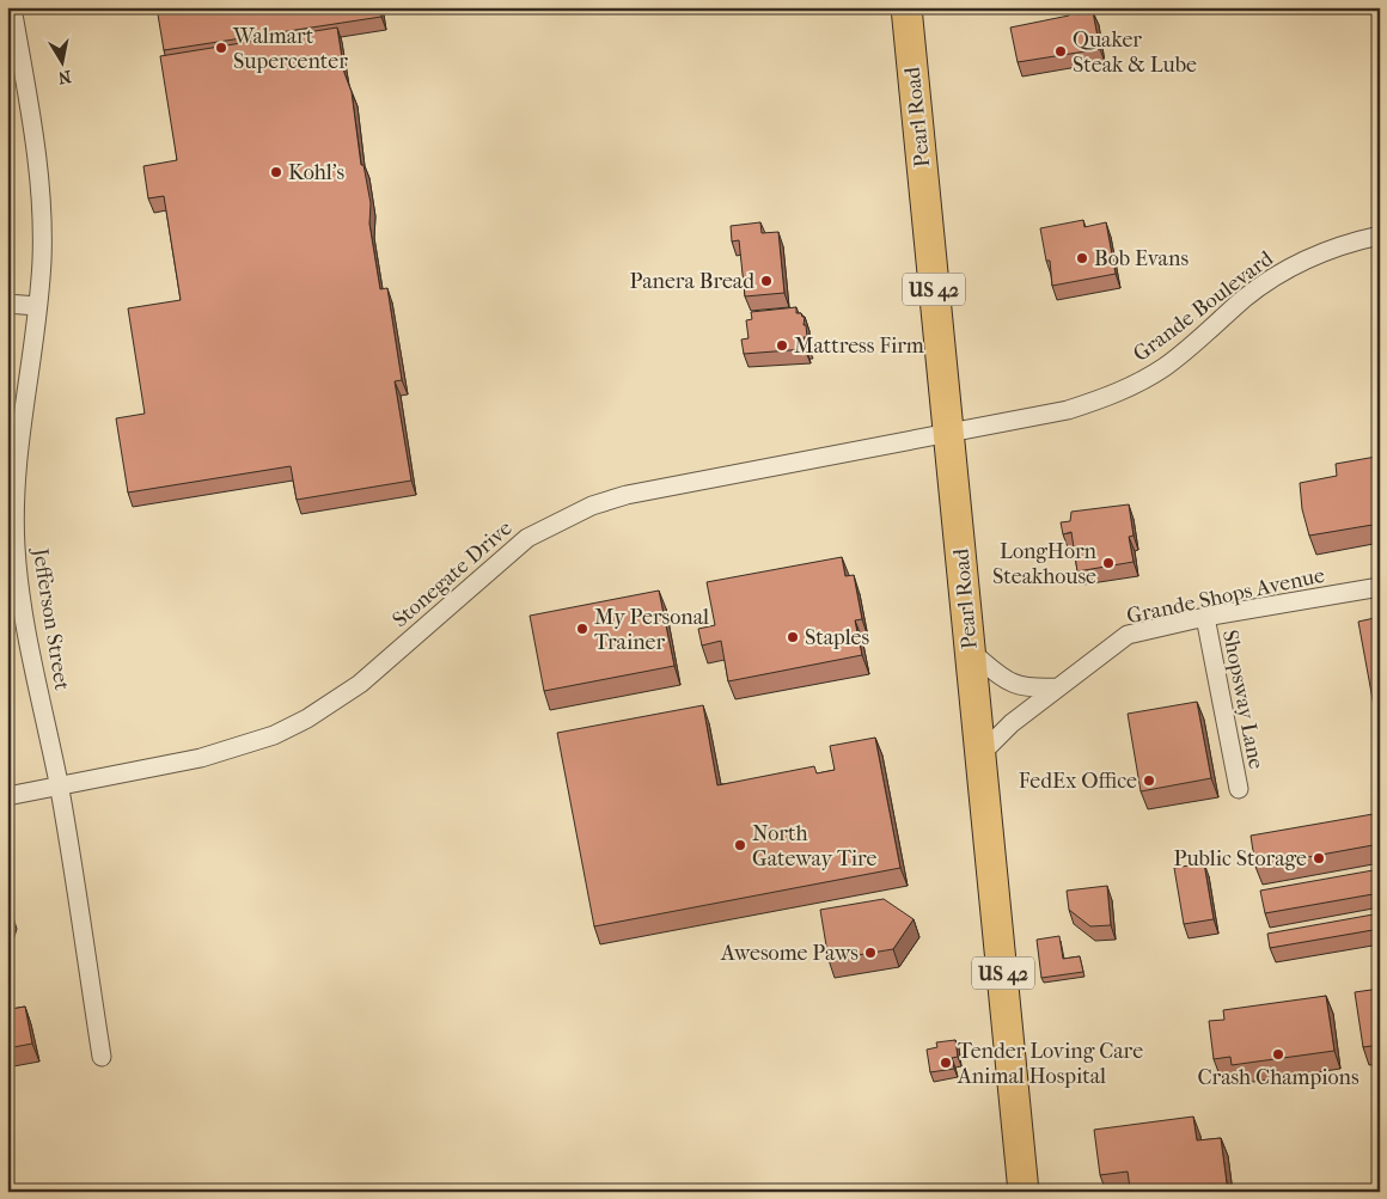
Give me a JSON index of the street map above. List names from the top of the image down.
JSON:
{
  "streets": {
    "main road": ["Pearl Road", "US 42"],
    "street": [
      "Grande Boulevard",
      "Stonegate Drive",
      "Grande Shops Avenue",
      "Jefferson Street",
      "Shopsway Lane"
    ]
  },
  "crossings": [
    ["Pearl Road", "Grande Boulevard"],
    ["Pearl Road", "Stonegate Drive"],
    ["Pearl Road", "Grande Shops Avenue"],
    ["Grande Boulevard", "Stonegate Drive"],
    ["Stonegate Drive", "Jefferson Street"],
    ["Grande Shops Avenue", "Shopsway Lane"]
  ],
  "places": [
    "Walmart Supercenter",
    "Quaker Steak & Lube",
    "Kohl's",
    "Bob Evans",
    "Panera Bread",
    "Mattress Firm",
    "LongHorn Steakhouse",
    "My Personal Trainer",
    "Staples",
    "FedEx Office",
    "North Gateway Tire",
    "Public Storage",
    "Awesome Paws",
    "Crash Champions",
    "Tender Loving Care Animal Hospital"
  ],
  "north": "bottom"
}
